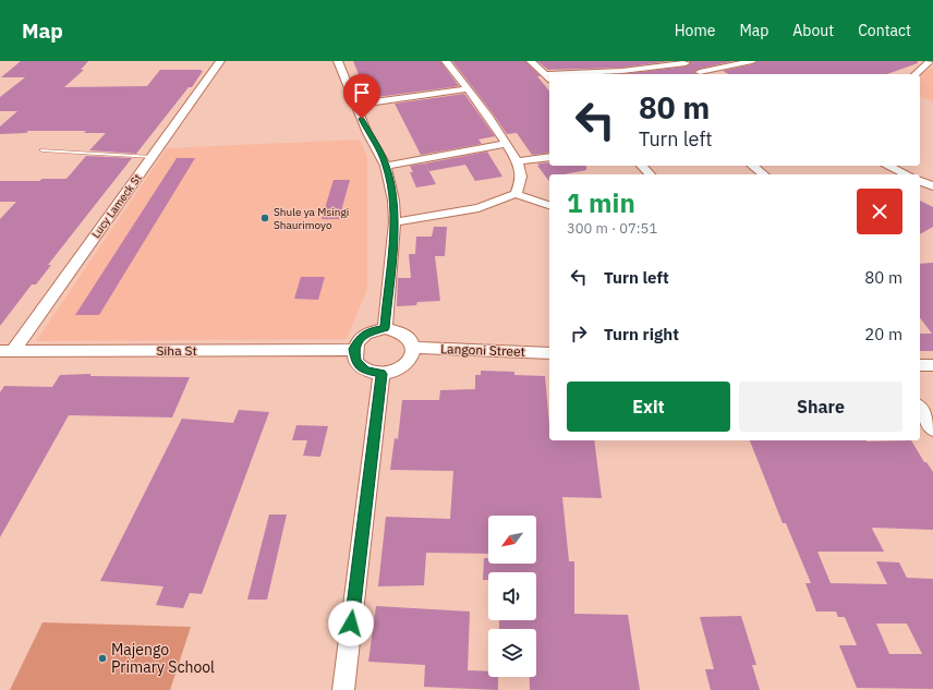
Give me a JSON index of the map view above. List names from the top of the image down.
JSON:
{
  "streets": {
    "street": ["Lucy Lameck St", "Siha St", "Langoni Street"]
  },
  "crossings": [
    ["Lucy Lameck St", "Siha St"],
    ["Siha St", "Langoni Street"]
  ],
  "places": ["Shule ya Msingi Shaurimoyo", "Majengo Primary School"],
  "north": "bottom left",
  "page": {
    "header": "Map",
    "nav": [
      "Home",
      "Map",
      "About",
      "Contact"
    ],
    "turn": ["80 m", "Turn left"],
    "heading": ["1 min", "300 m · 07:51"],
    "list": [
      {
        "name": "Turn left",
        "value": "80 m"
      },
      {
        "name": "Turn right",
        "value": "20 m"
      }
    ],
    "buttons": ["Exit", "Share"]
  }
}
